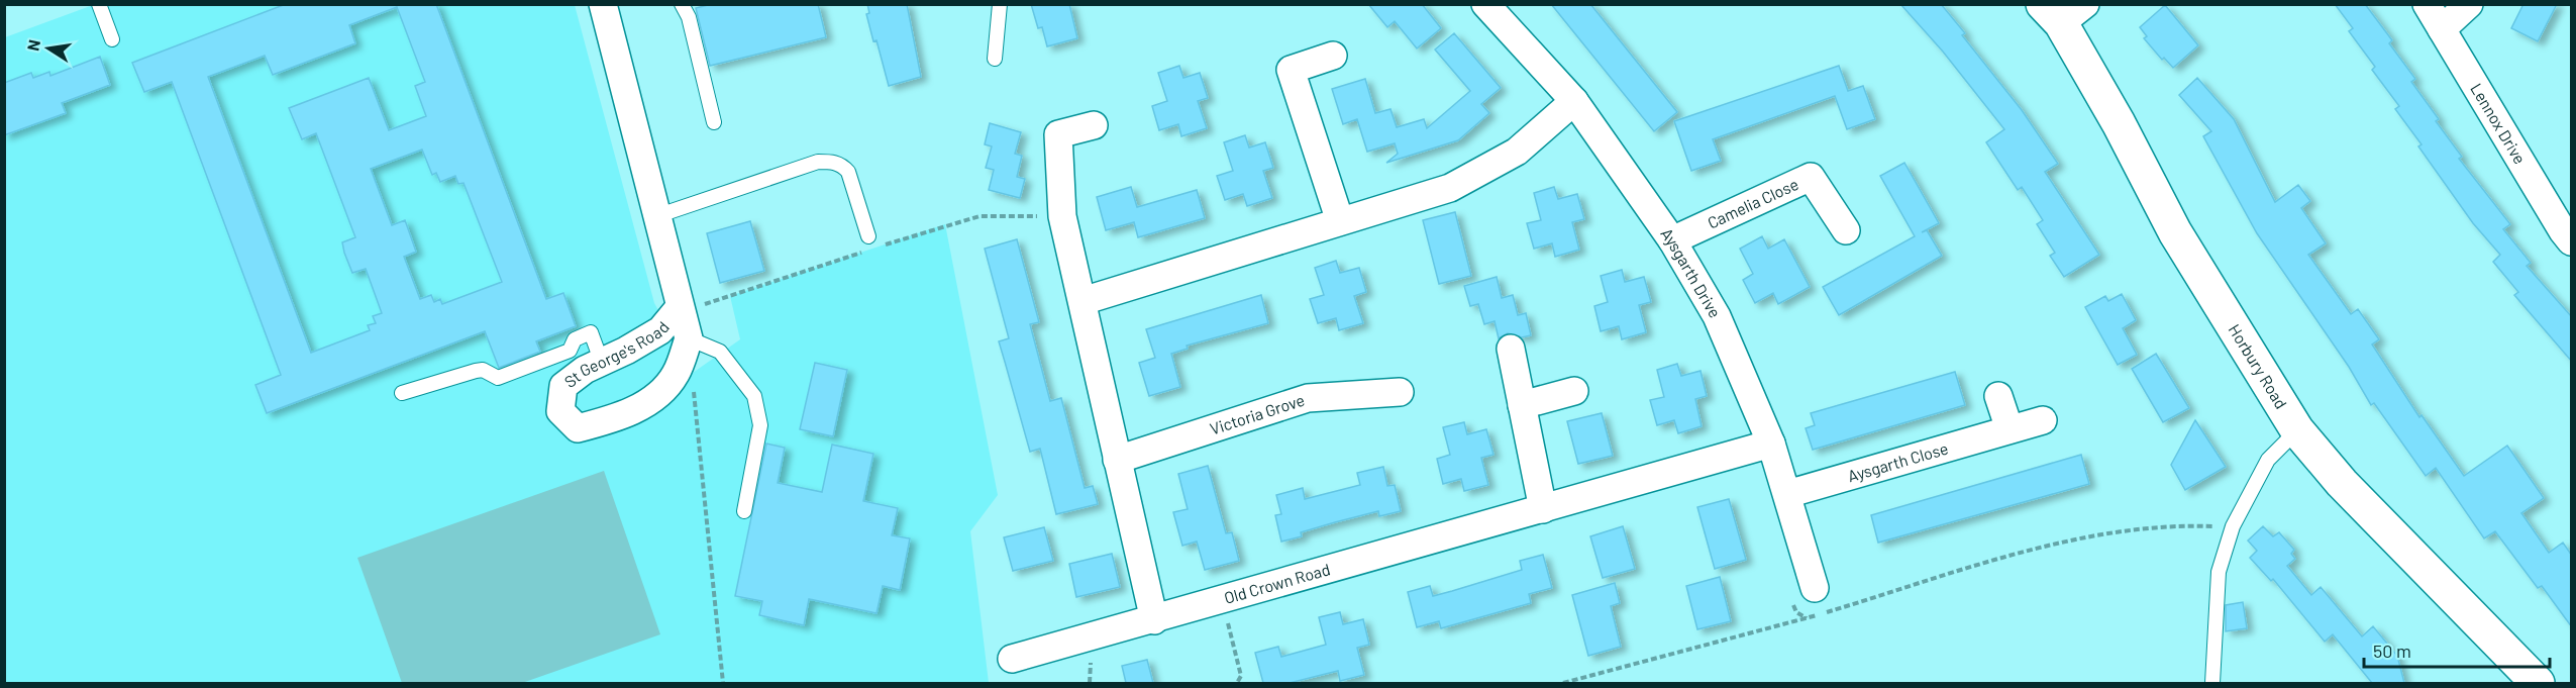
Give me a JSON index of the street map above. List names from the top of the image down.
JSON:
{
  "streets": {
    "highway": ["Horbury Road"],
    "street": [
      "Lennox Drive",
      "Camelia Close",
      "Aysgarth Drive",
      "St George's Road",
      "Victoria Grove",
      "Aysgarth Close",
      "Old Crown Road"
    ]
  },
  "crossings": [
    ["Camelia Close", "Aysgarth Drive"],
    ["Aysgarth Drive", "Aysgarth Close"],
    ["Aysgarth Drive", "Old Crown Road"]
  ],
  "scale_bar": "50 m",
  "north": "left"
}
